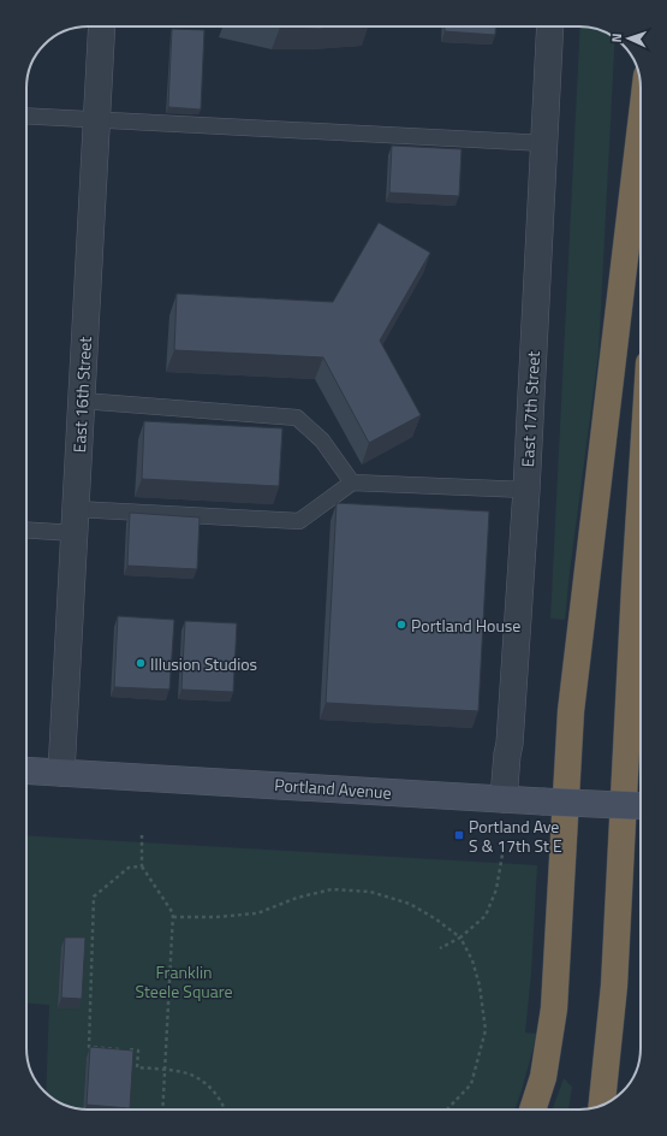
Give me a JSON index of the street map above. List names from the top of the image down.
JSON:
{
  "streets": {
    "street": ["East 16th Street", "East 17th Street", "Portland Avenue"]
  },
  "crossings": [
    ["East 16th Street", "Portland Avenue"],
    ["East 17th Street", "Portland Avenue"]
  ],
  "parks": ["Franklin Steele Square"],
  "places": {
    "other": ["Portland House", "Illusion Studios"],
    "transit": ["Portland Ave S & 17th St E"]
  },
  "north": "left"
}
